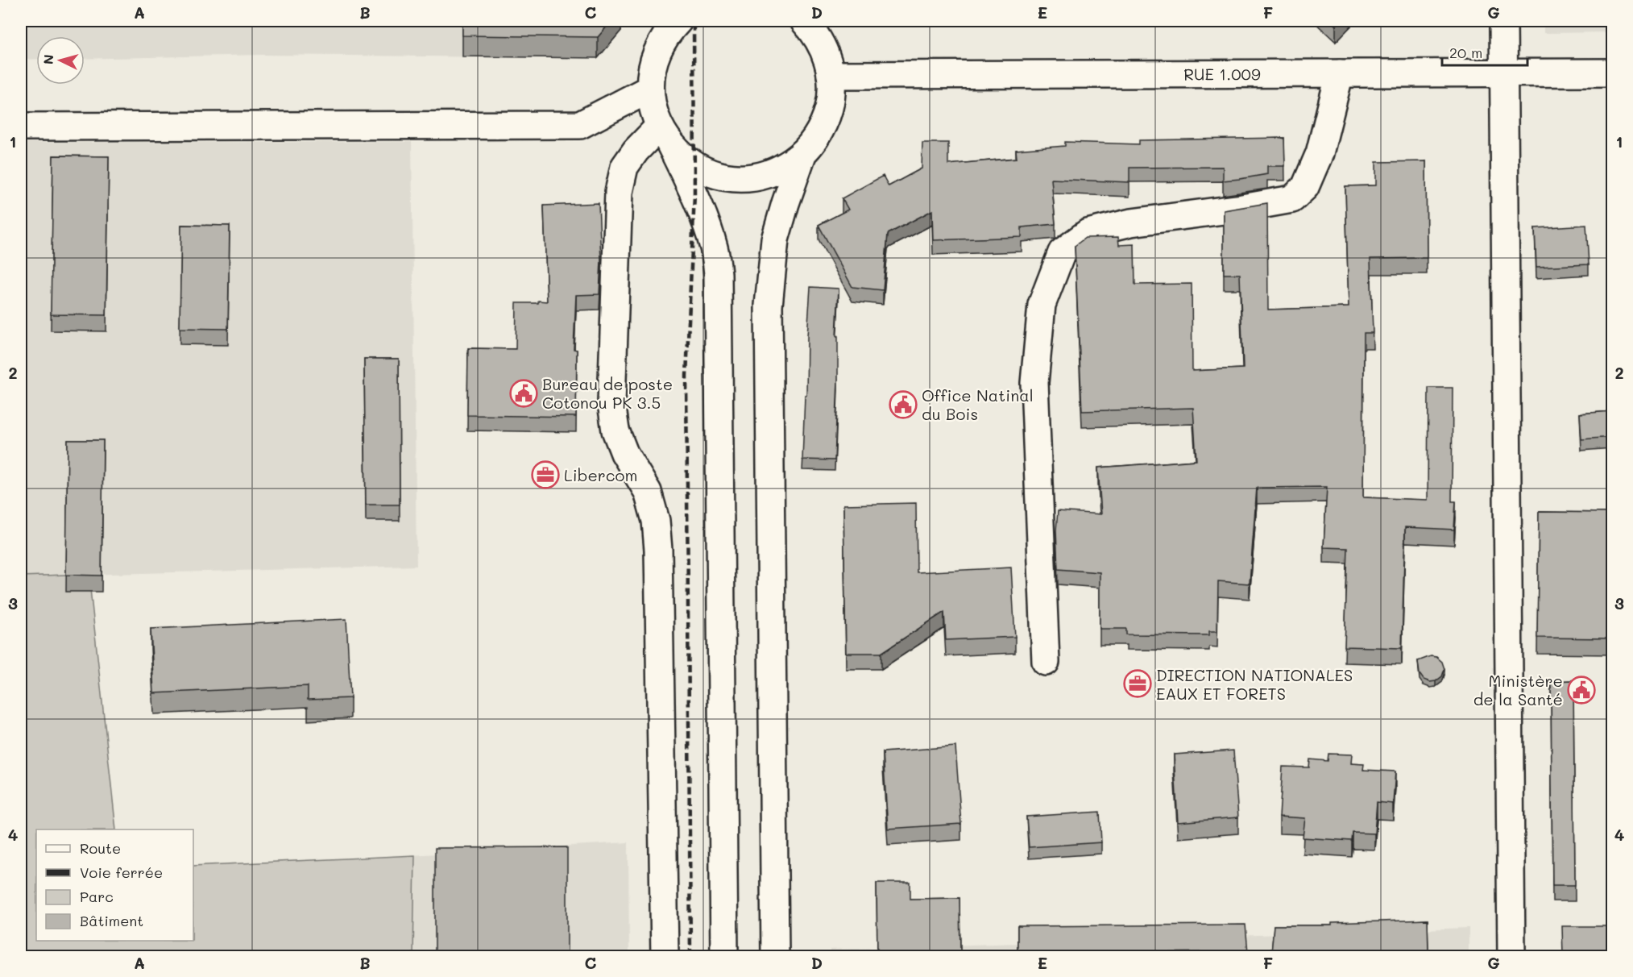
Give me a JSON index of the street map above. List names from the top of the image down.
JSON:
{
  "streets": {
    "main road": ["RUE 1.009"]
  },
  "places": {
    "public building": ["Bureau de poste Cotonou PK 3.5", "Office Natinal du Bois", "Ministère de la Santé"],
    "office": ["Libercom", "DIRECTION NATIONALES EAUX ET FORETS"]
  },
  "legend": [
    "Route",
    "Voie ferrée",
    "Parc",
    "Bâtiment"
  ],
  "scale_bar": "20 m",
  "north": "left",
  "grid": {
    "columns": [
      "A",
      "B",
      "C",
      "D",
      "E",
      "F",
      "G"
    ],
    "rows": [
      "1",
      "2",
      "3",
      "4"
    ]
  }
}
